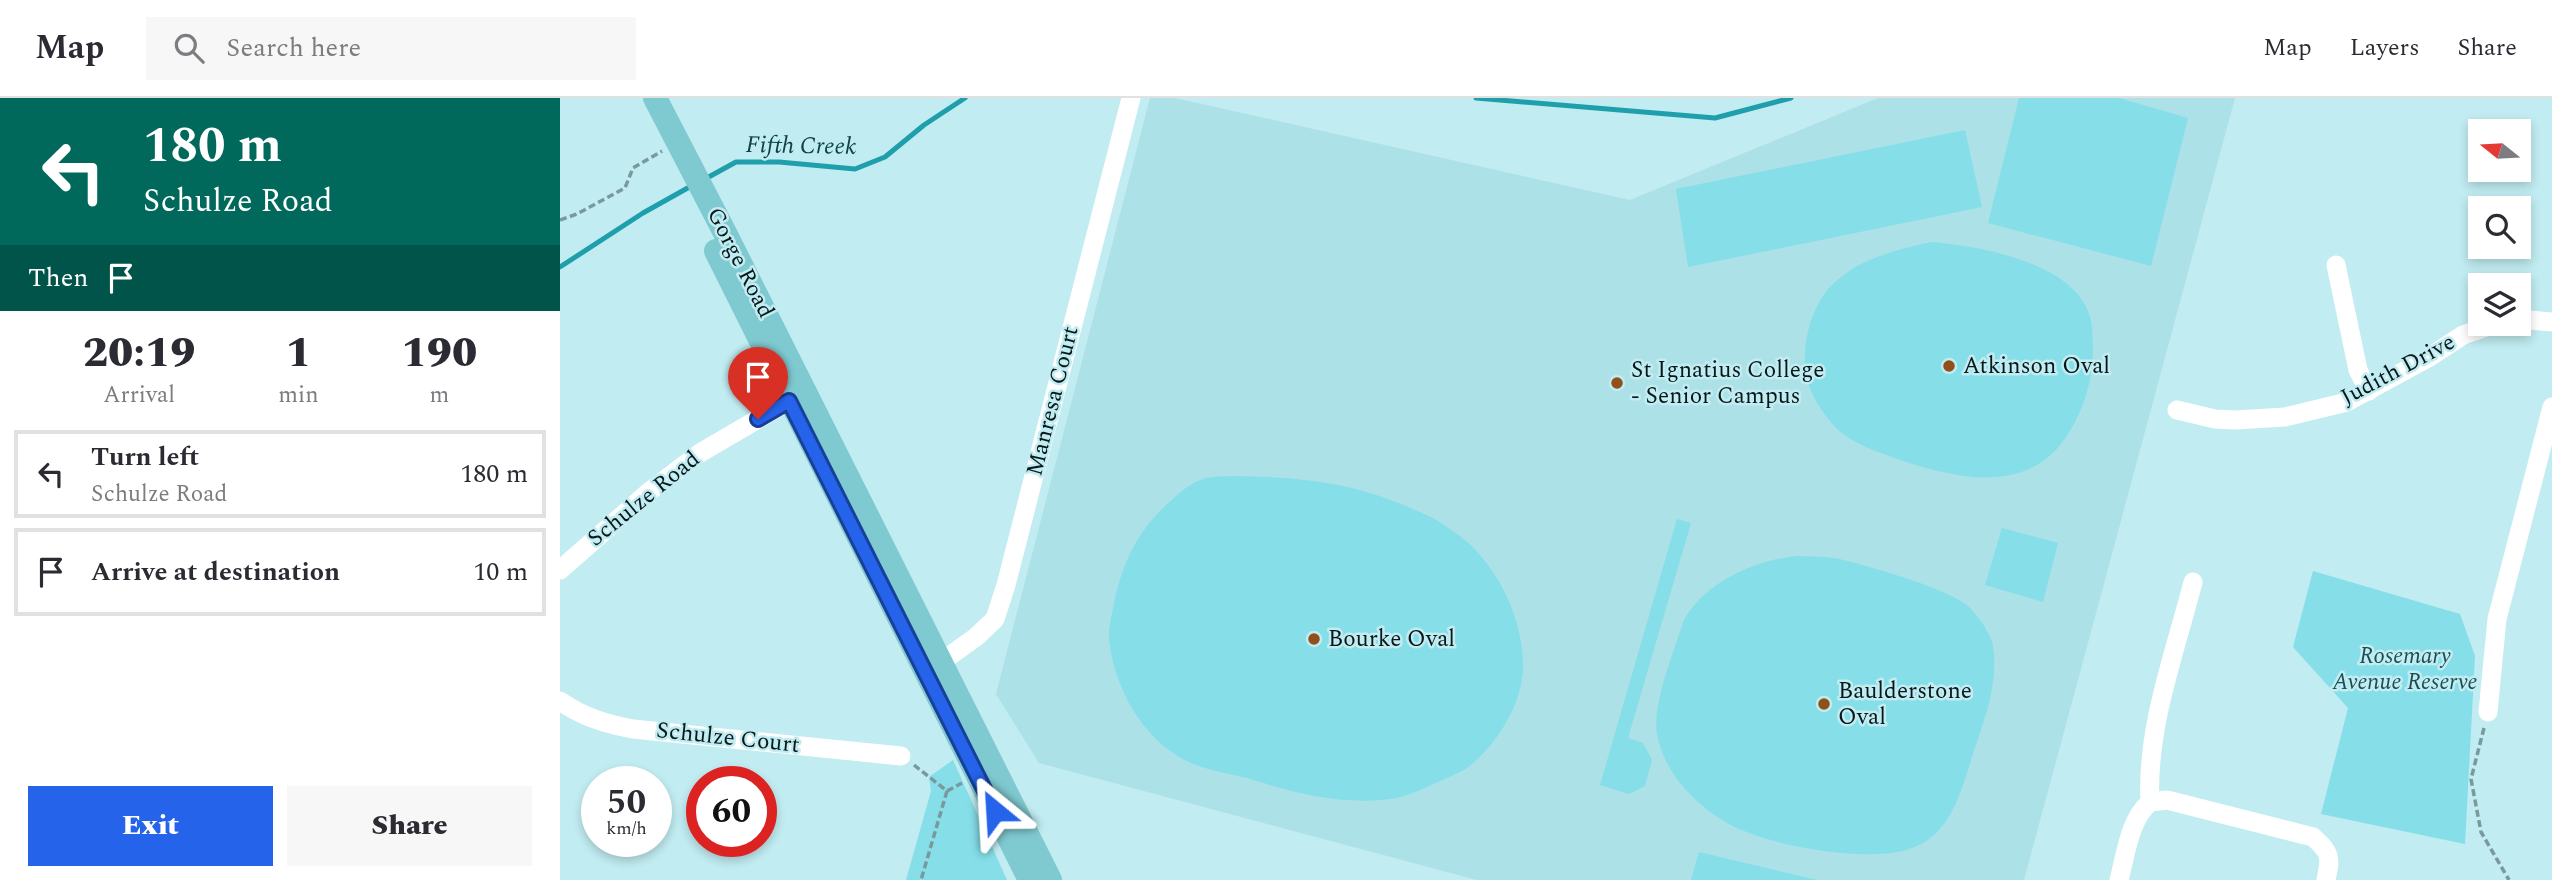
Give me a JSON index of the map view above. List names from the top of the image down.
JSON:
{
  "streets": {
    "main road": ["Gorge Road"],
    "street": [
      "Judith Drive",
      "Manresa Court",
      "Schulze Road",
      "Schulze Court"
    ]
  },
  "crossings": [
    ["Gorge Road", "Manresa Court"],
    ["Gorge Road", "Schulze Road"]
  ],
  "water": ["Fifth Creek"],
  "parks": ["Rosemary Avenue Reserve"],
  "places": [
    "Atkinson Oval",
    "St Ignatius College - Senior Campus",
    "Bourke Oval",
    "Baulderstone Oval"
  ],
  "north": "left",
  "page": {
    "header": "Map",
    "search": "Search here",
    "nav": ["Map", "Layers", "Share"],
    "turn": ["180 m", "Schulze Road"],
    "then": "Then",
    "eta": [
      "20:19",
      "Arrival",
      "1",
      "min",
      "190",
      "m"
    ],
    "list": [
      {
        "name": "Turn left",
        "note": "Schulze Road",
        "value": "180 m"
      },
      {
        "name": "Arrive at destination",
        "value": "10 m"
      }
    ],
    "speed": "50 km/h",
    "limit": "60",
    "buttons": ["Exit", "Share"]
  }
}
